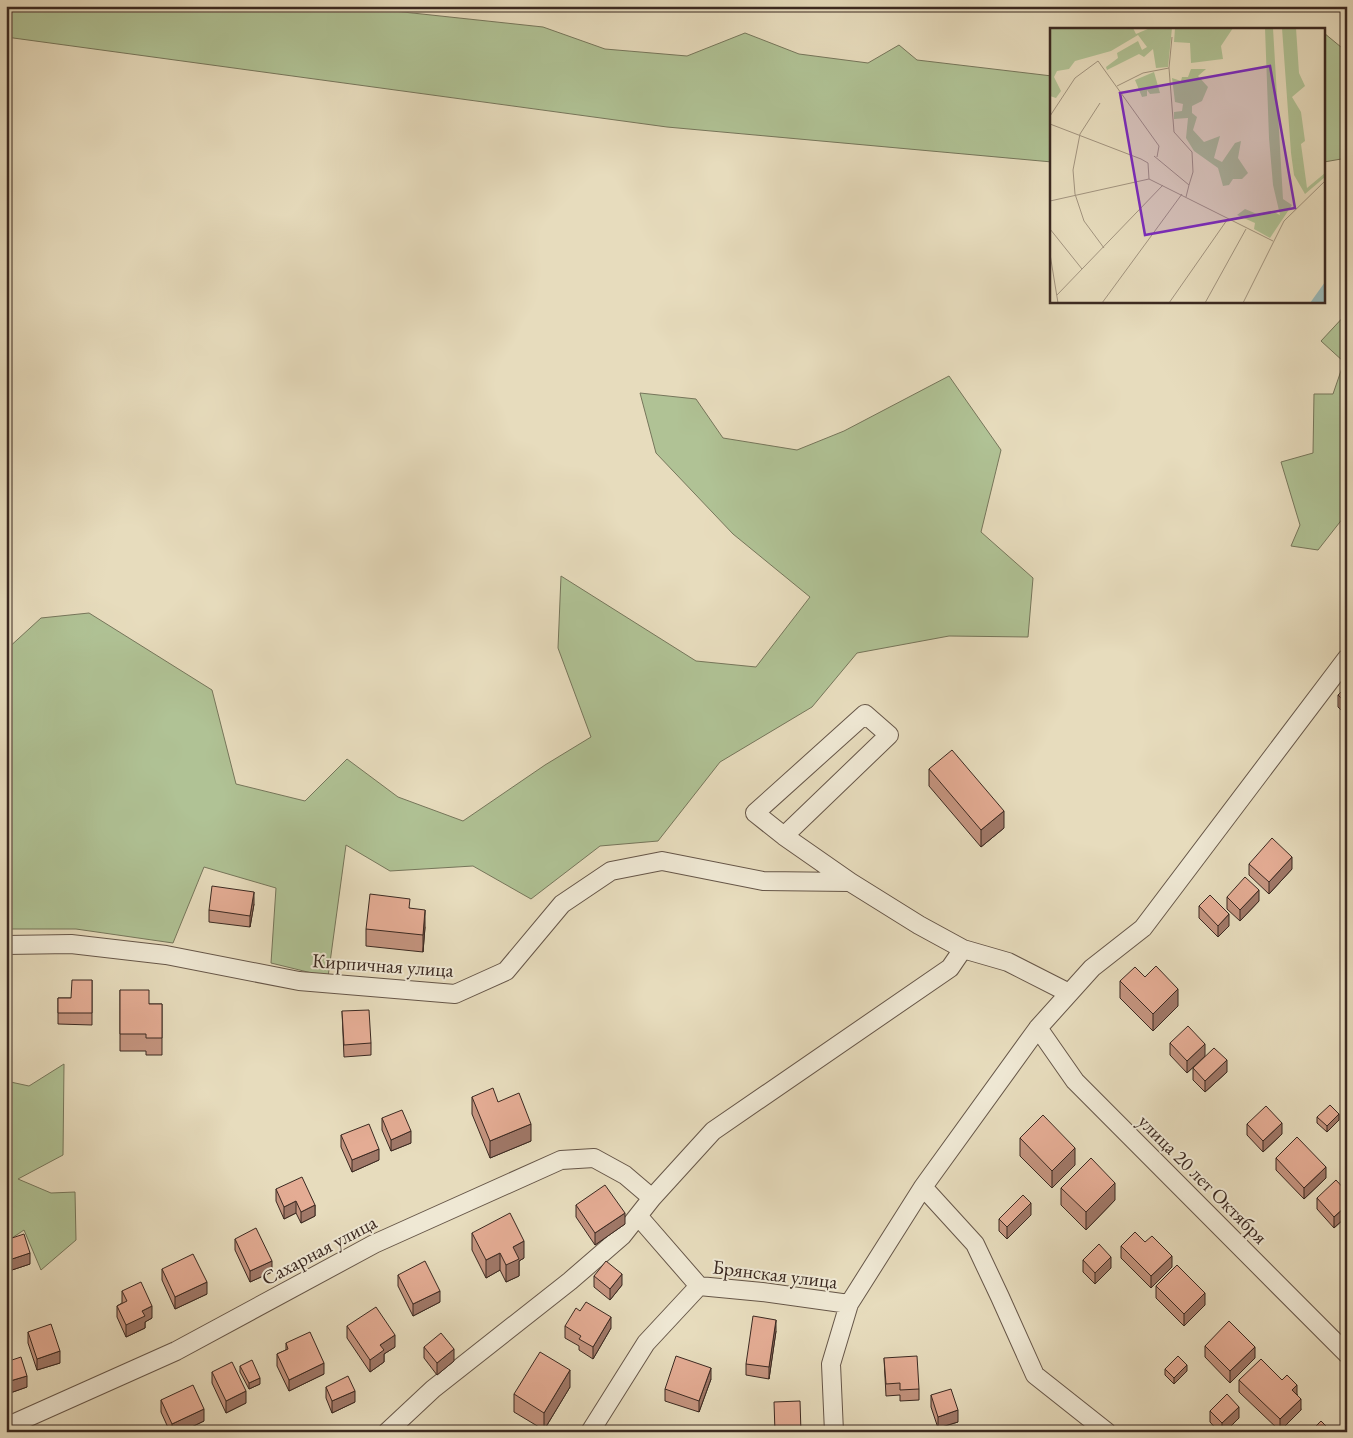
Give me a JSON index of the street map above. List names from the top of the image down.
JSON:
{
  "streets": {
    "street": [
      "Кирпичная улица",
      "улица 20 лет Октября",
      "Сахарная улица",
      "Брянская улица"
    ]
  }
}
